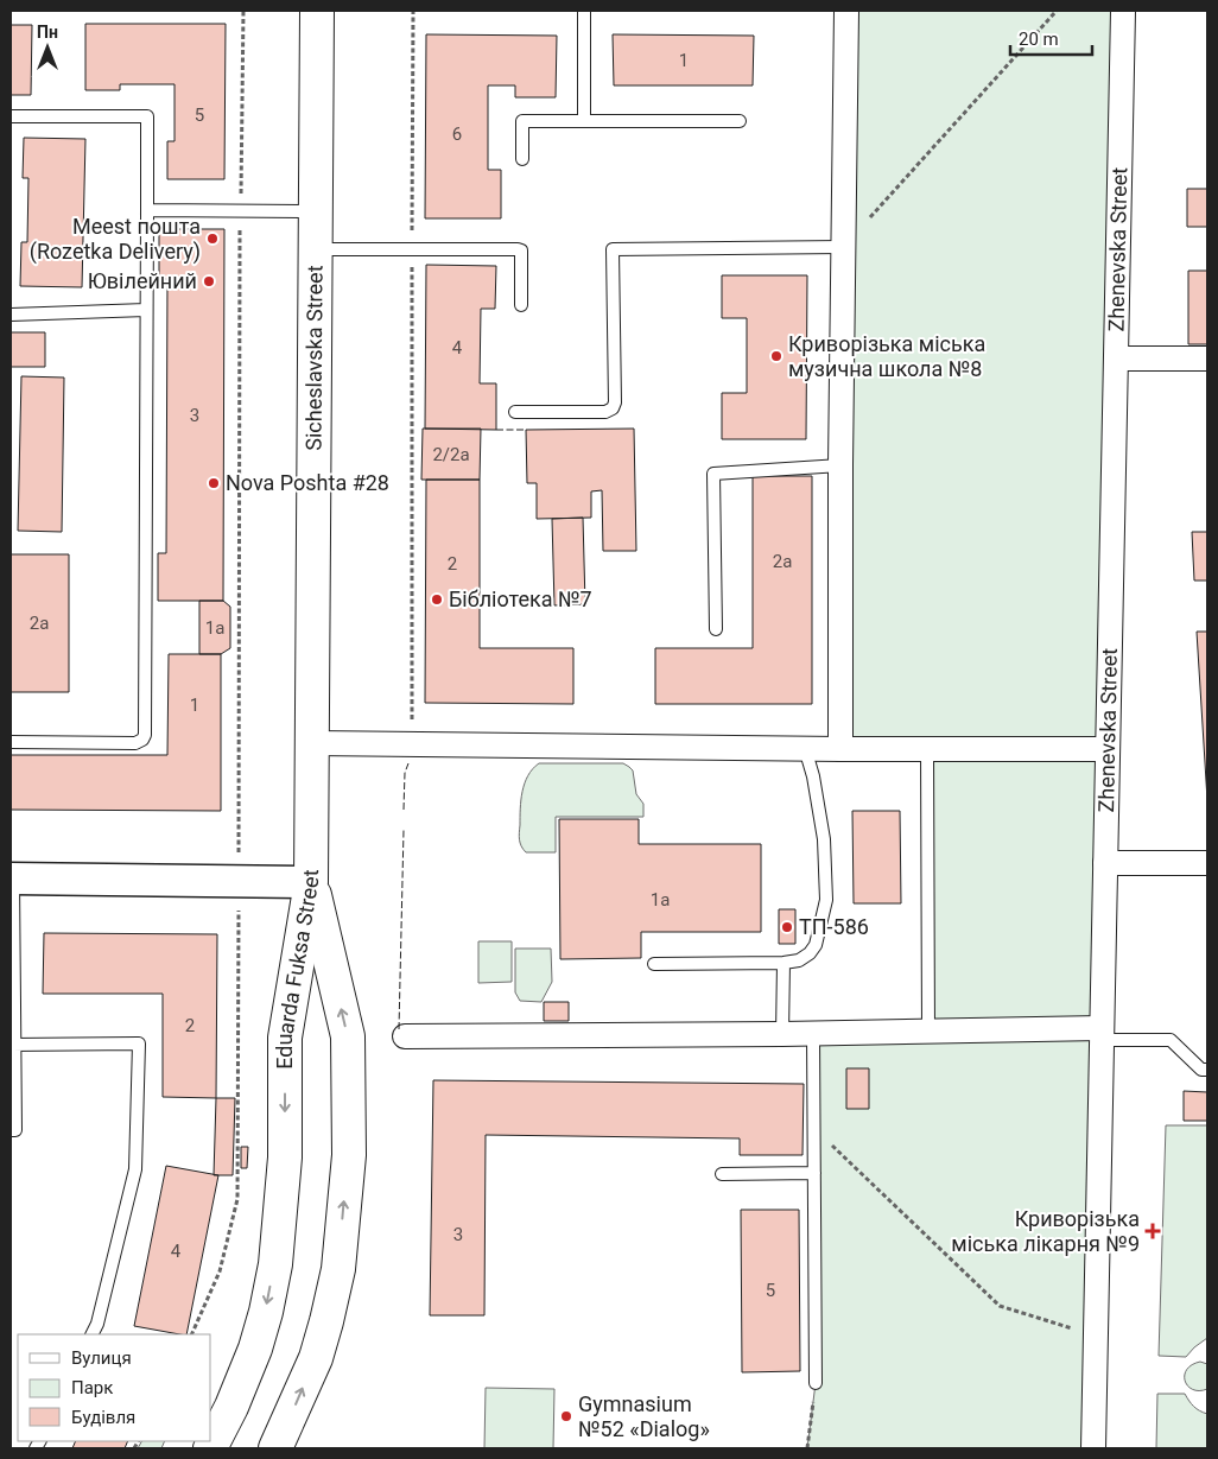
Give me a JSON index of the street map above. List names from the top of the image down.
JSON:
{
  "streets": {
    "main road": ["Sicheslavska Street", "Eduarda Fuksa Street"],
    "street": ["Zhenevska Street"]
  },
  "crossings": [
    ["Sicheslavska Street", "Eduarda Fuksa Street"]
  ],
  "places": {
    "other": [
      "Meest пошта (Rozetka Delivery)",
      "Ювілейний",
      "Криворізька міська музична школа №8",
      "Nova Poshta #28",
      "Бібліотека №7",
      "ТП-586",
      "Gymnasium №52 «Dialog»"
    ],
    "health": ["Криворізька міська лікарня №9"]
  },
  "house_numbers": [
    "1",
    "5",
    "6",
    "4",
    "3",
    "2/2а",
    "2а",
    "2",
    "2а",
    "1а",
    "1",
    "1а",
    "2",
    "3",
    "4",
    "5"
  ],
  "legend": ["Вулиця", "Парк", "Будівля"],
  "scale_bar": "20 m",
  "north": "top"
}
